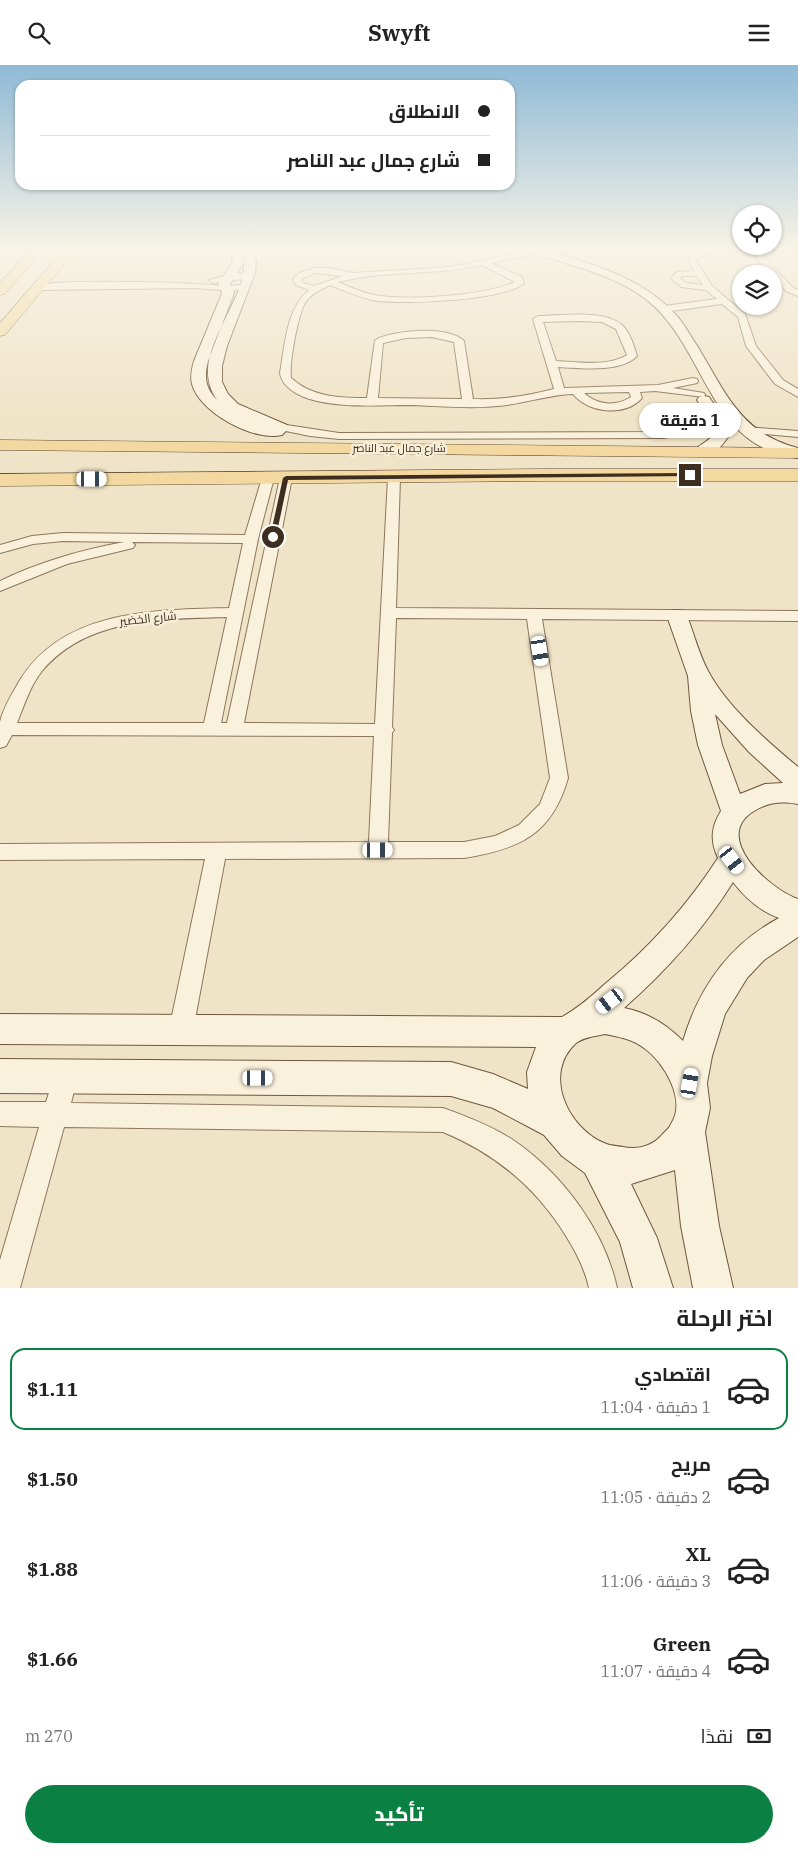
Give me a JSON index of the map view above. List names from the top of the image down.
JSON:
{
  "streets": {
    "street": ["شارع الخضير"]
  },
  "page": {
    "header": "Swyft",
    "banner": ["الانطلاق", "شارع جمال عبد الناصر"],
    "bubble": "1 دقيقة",
    "heading": "اختر الرحلة",
    "list": [
      {
        "name": "اقتصادي",
        "note": "1 دقيقة · 11:04",
        "value": "$1.11"
      },
      {
        "name": "مريح",
        "note": "2 دقيقة · 11:05",
        "value": "$1.50"
      },
      {
        "name": "XL",
        "note": "3 دقيقة · 11:06",
        "value": "$1.88"
      },
      {
        "name": "Green",
        "note": "4 دقيقة · 11:07",
        "value": "$1.66"
      }
    ],
    "pay": ["نقدًا", "270 m"],
    "buttons": "تأكيد"
  }
}
